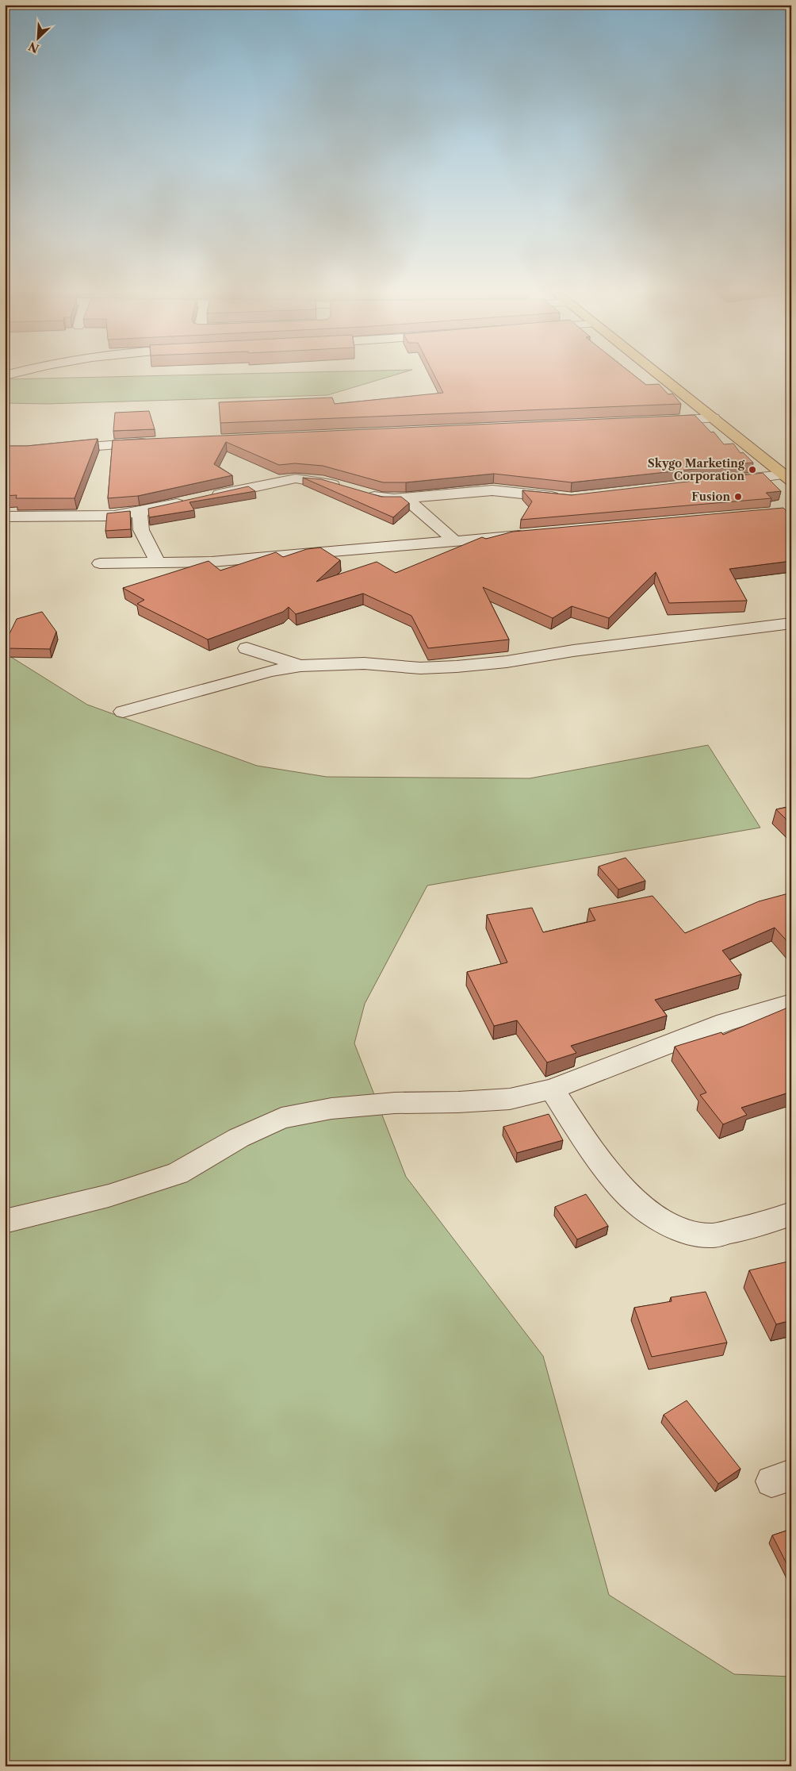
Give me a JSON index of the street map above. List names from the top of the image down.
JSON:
{
  "places": ["Skygo Marketing Corporation", "Fusion"],
  "north": "bottom left"
}
